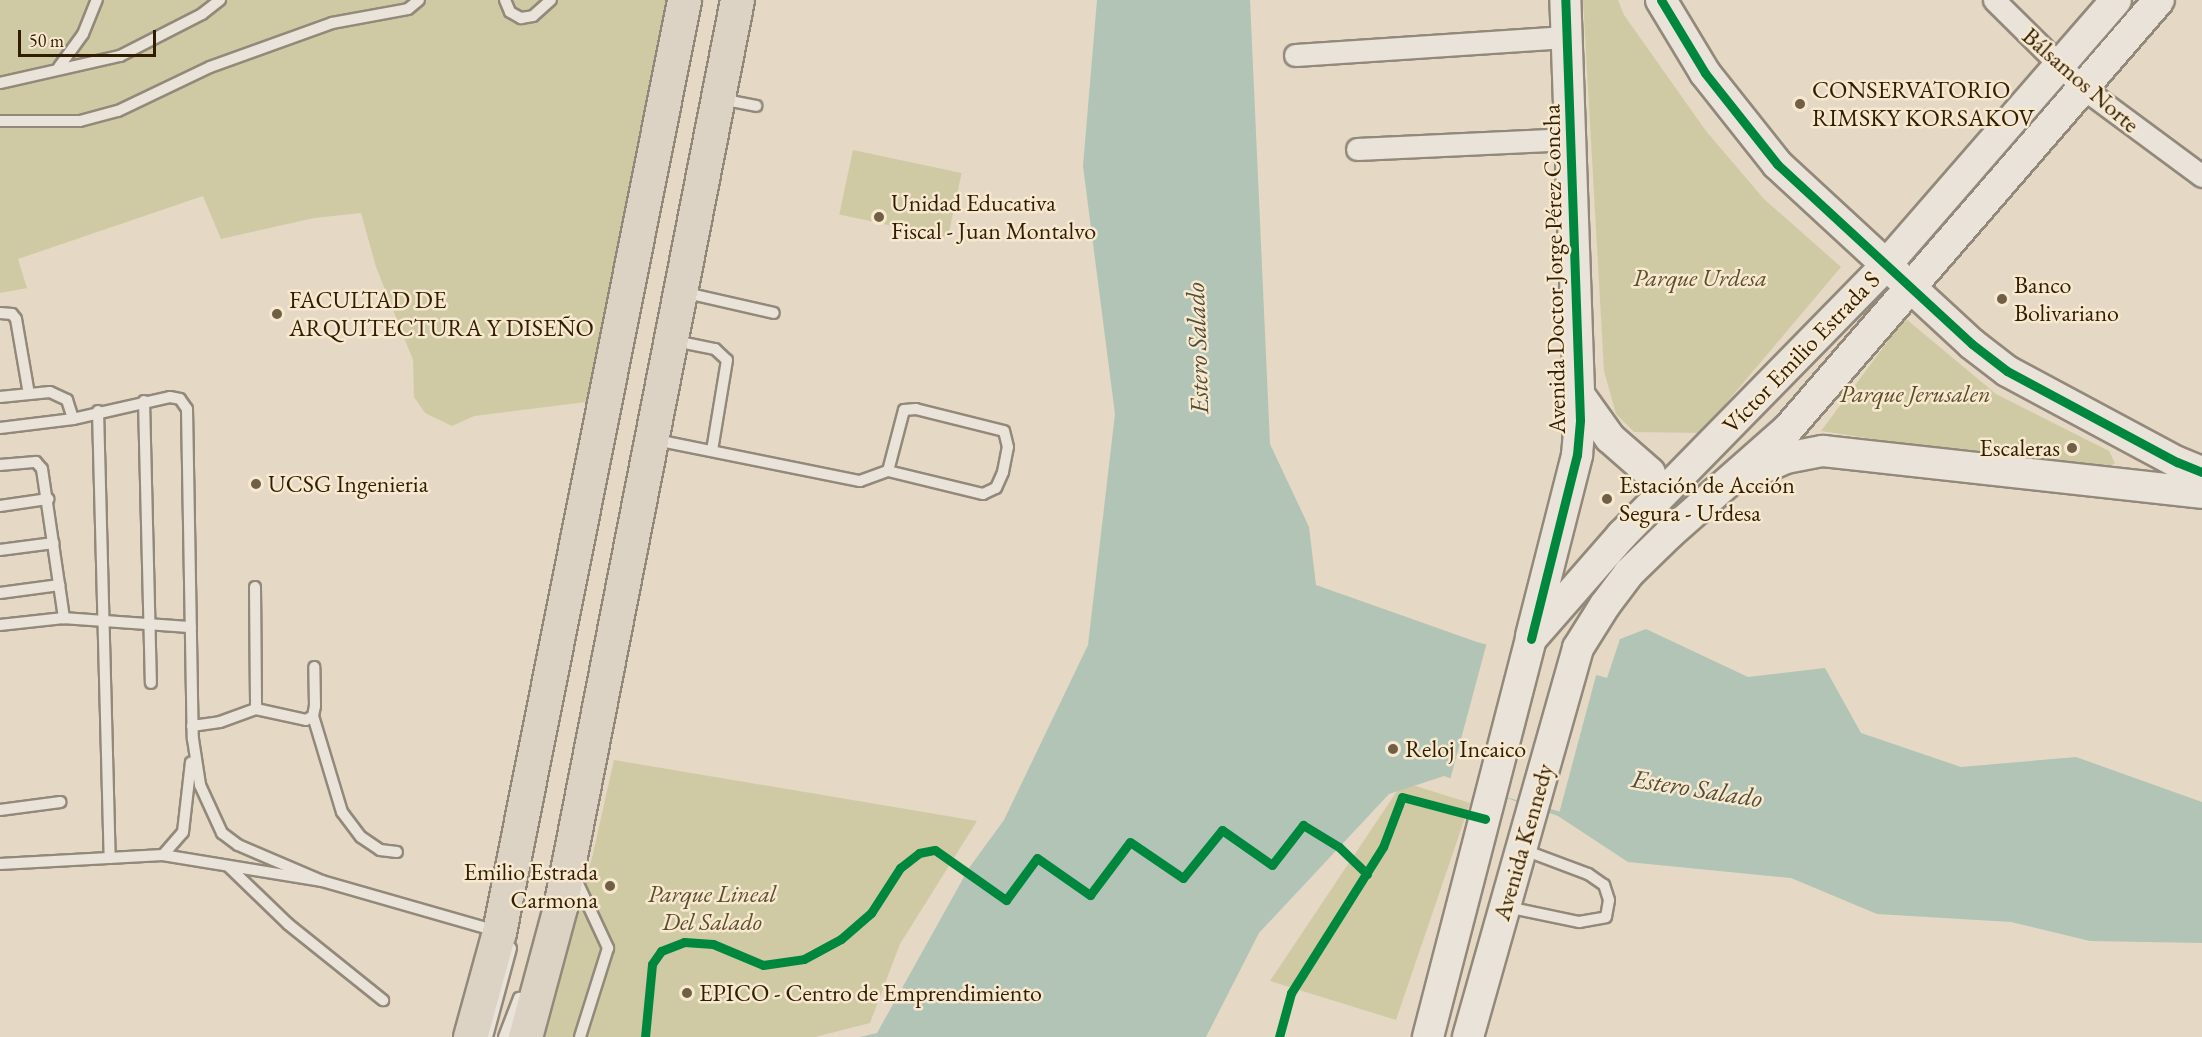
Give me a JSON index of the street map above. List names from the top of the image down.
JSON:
{
  "streets": {
    "main road": ["Avenida Doctor Jorge Pérez Concha", "Víctor Emilio Estrada S", "Avenida Kennedy"],
    "street": ["Bálsamos Norte"]
  },
  "crossings": [
    ["Bálsamos Norte", "Víctor Emilio Estrada S"],
    ["Avenida Doctor Jorge Pérez Concha", "Víctor Emilio Estrada S"],
    ["Avenida Doctor Jorge Pérez Concha", "Avenida Kennedy"],
    ["Víctor Emilio Estrada S", "Avenida Kennedy"]
  ],
  "water": ["Estero Salado"],
  "parks": ["Parque Urdesa", "Parque Jerusalen", "Parque Lineal Del Salado"],
  "places": [
    "CONSERVATORIO RIMSKY KORSAKOV",
    "Unidad Educativa Fiscal - Juan Montalvo",
    "Banco Bolivariano",
    "FACULTAD DE ARQUITECTURA Y DISEÑO",
    "Escaleras",
    "UCSG Ingenieria",
    "Estación de Acción Segura - Urdesa",
    "Reloj Incaico",
    "Emilio Estrada Carmona",
    "EPICO - Centro de Emprendimiento"
  ],
  "scale_bar": "50 m"
}
